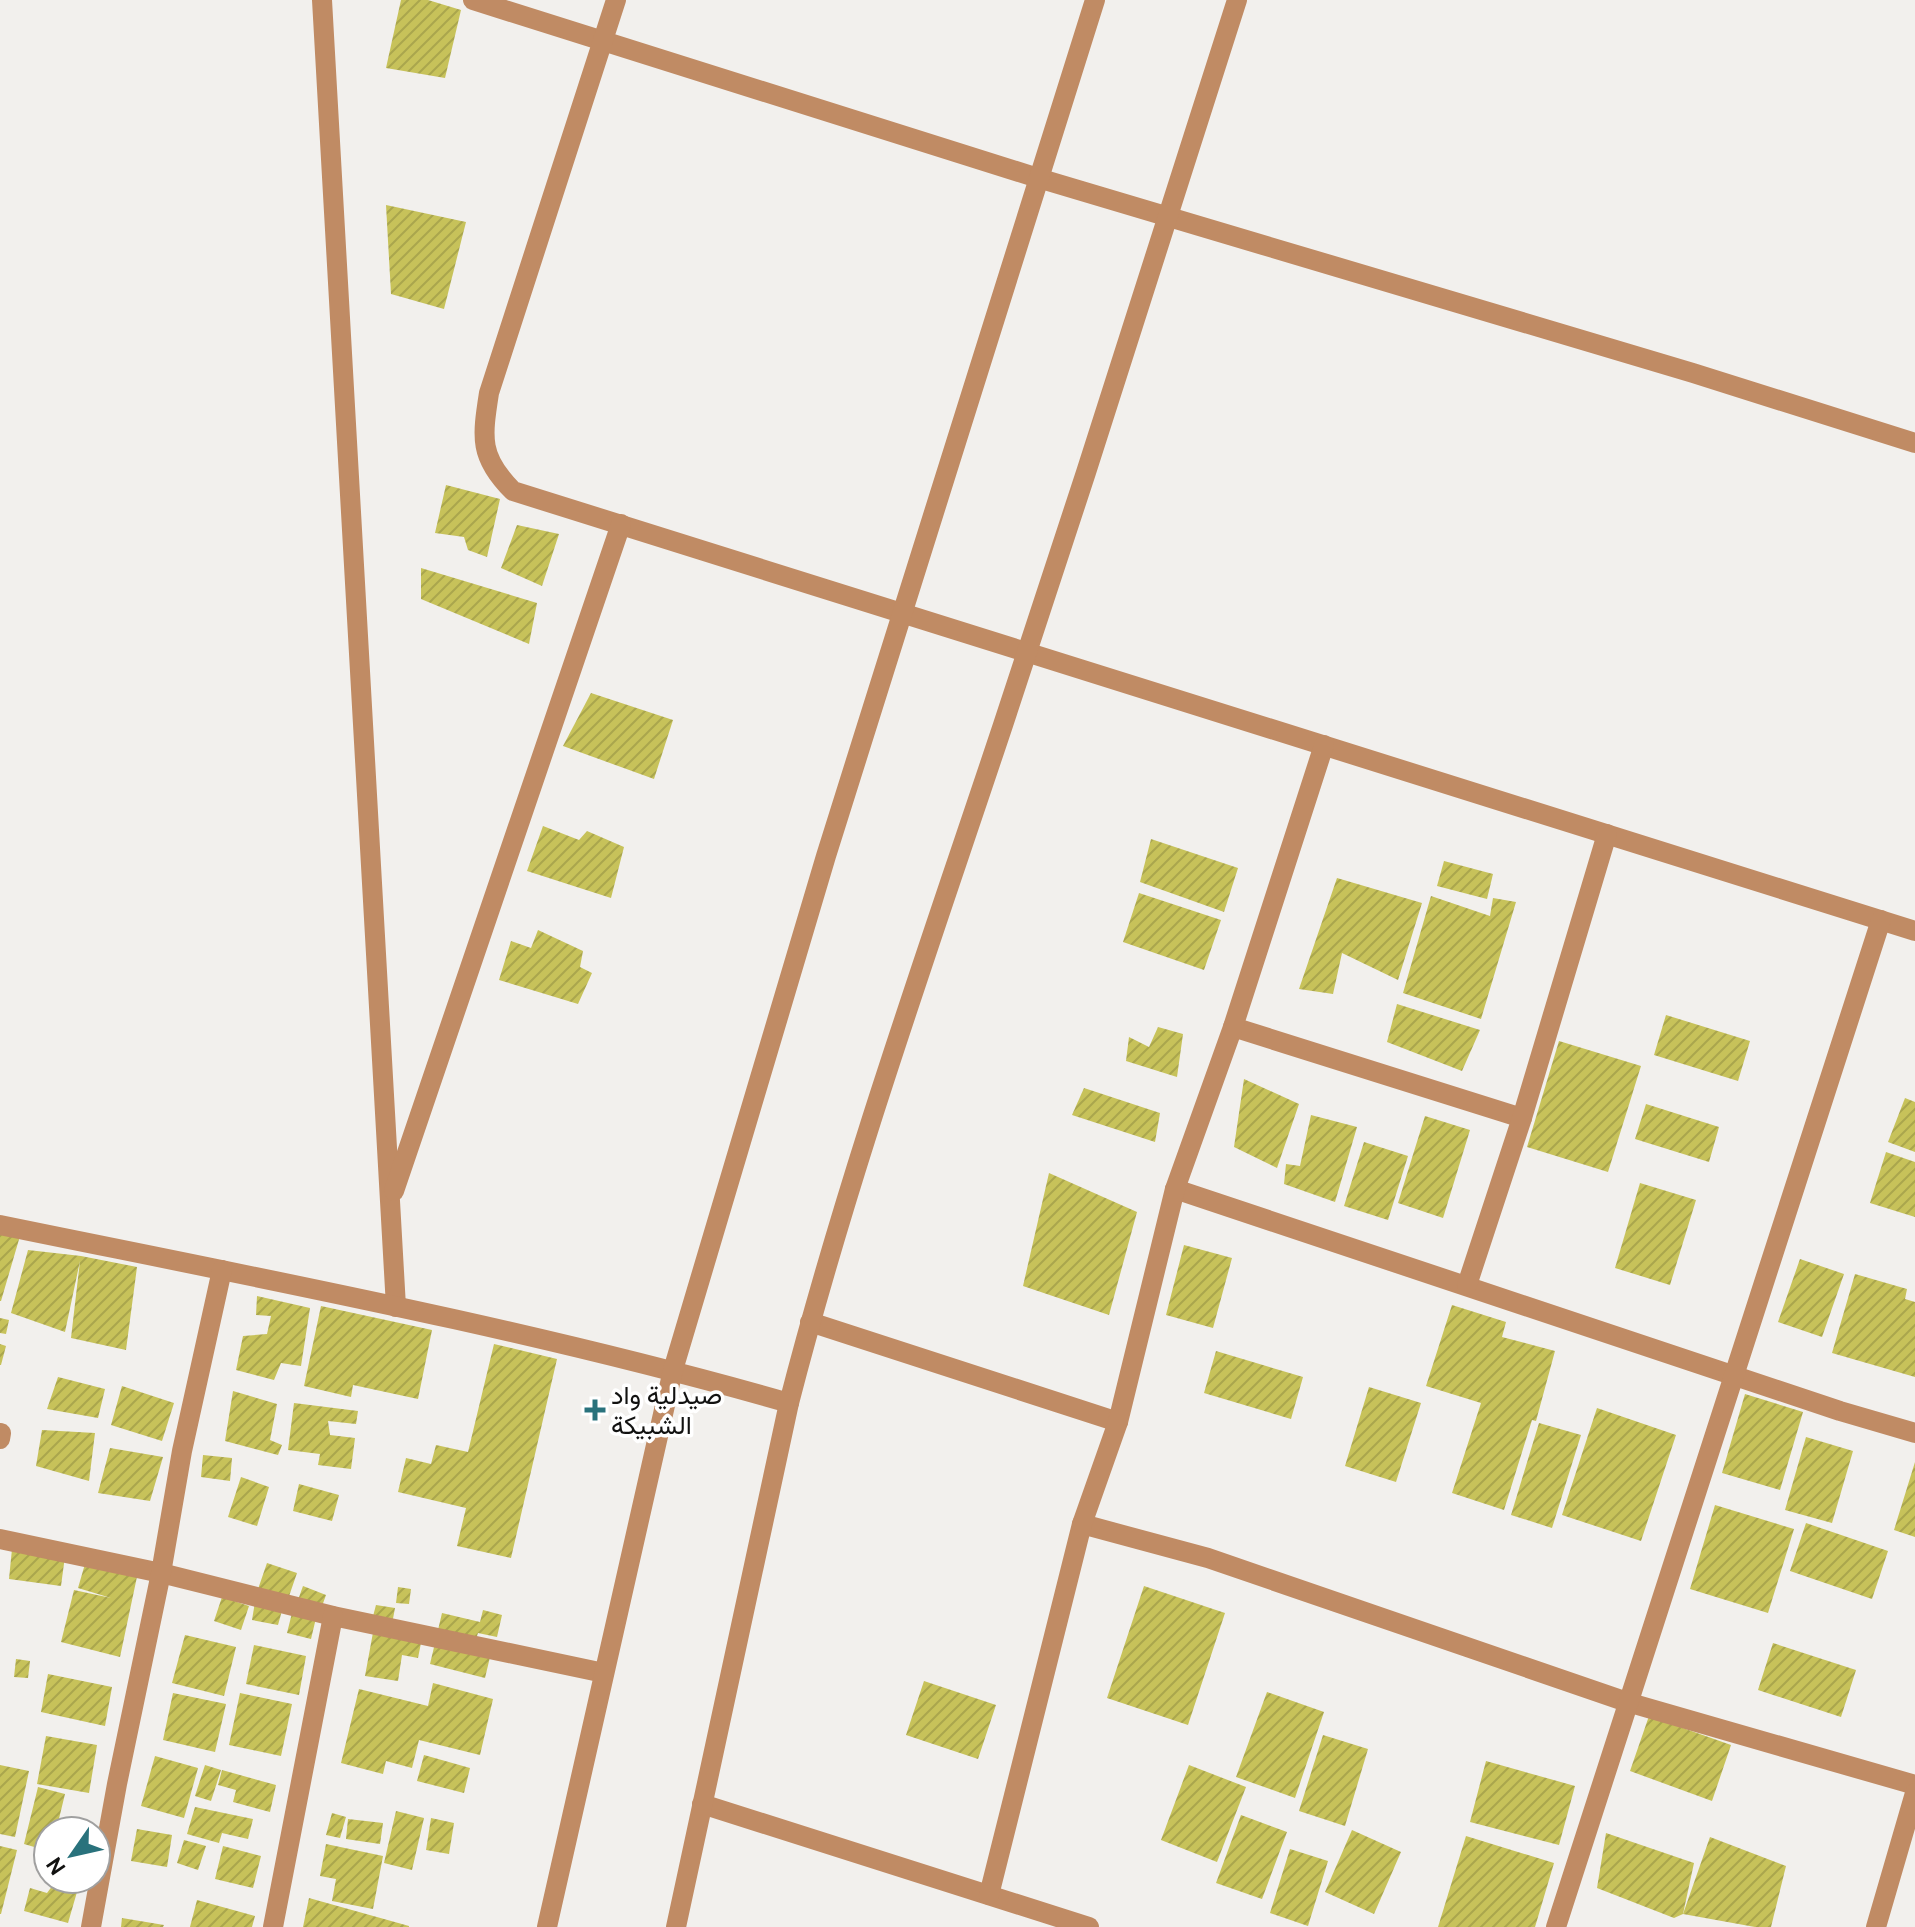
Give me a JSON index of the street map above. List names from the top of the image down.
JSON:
{
  "places": {
    "health": ["صيدلية واد الشبيكة"]
  },
  "north": "bottom left"
}
